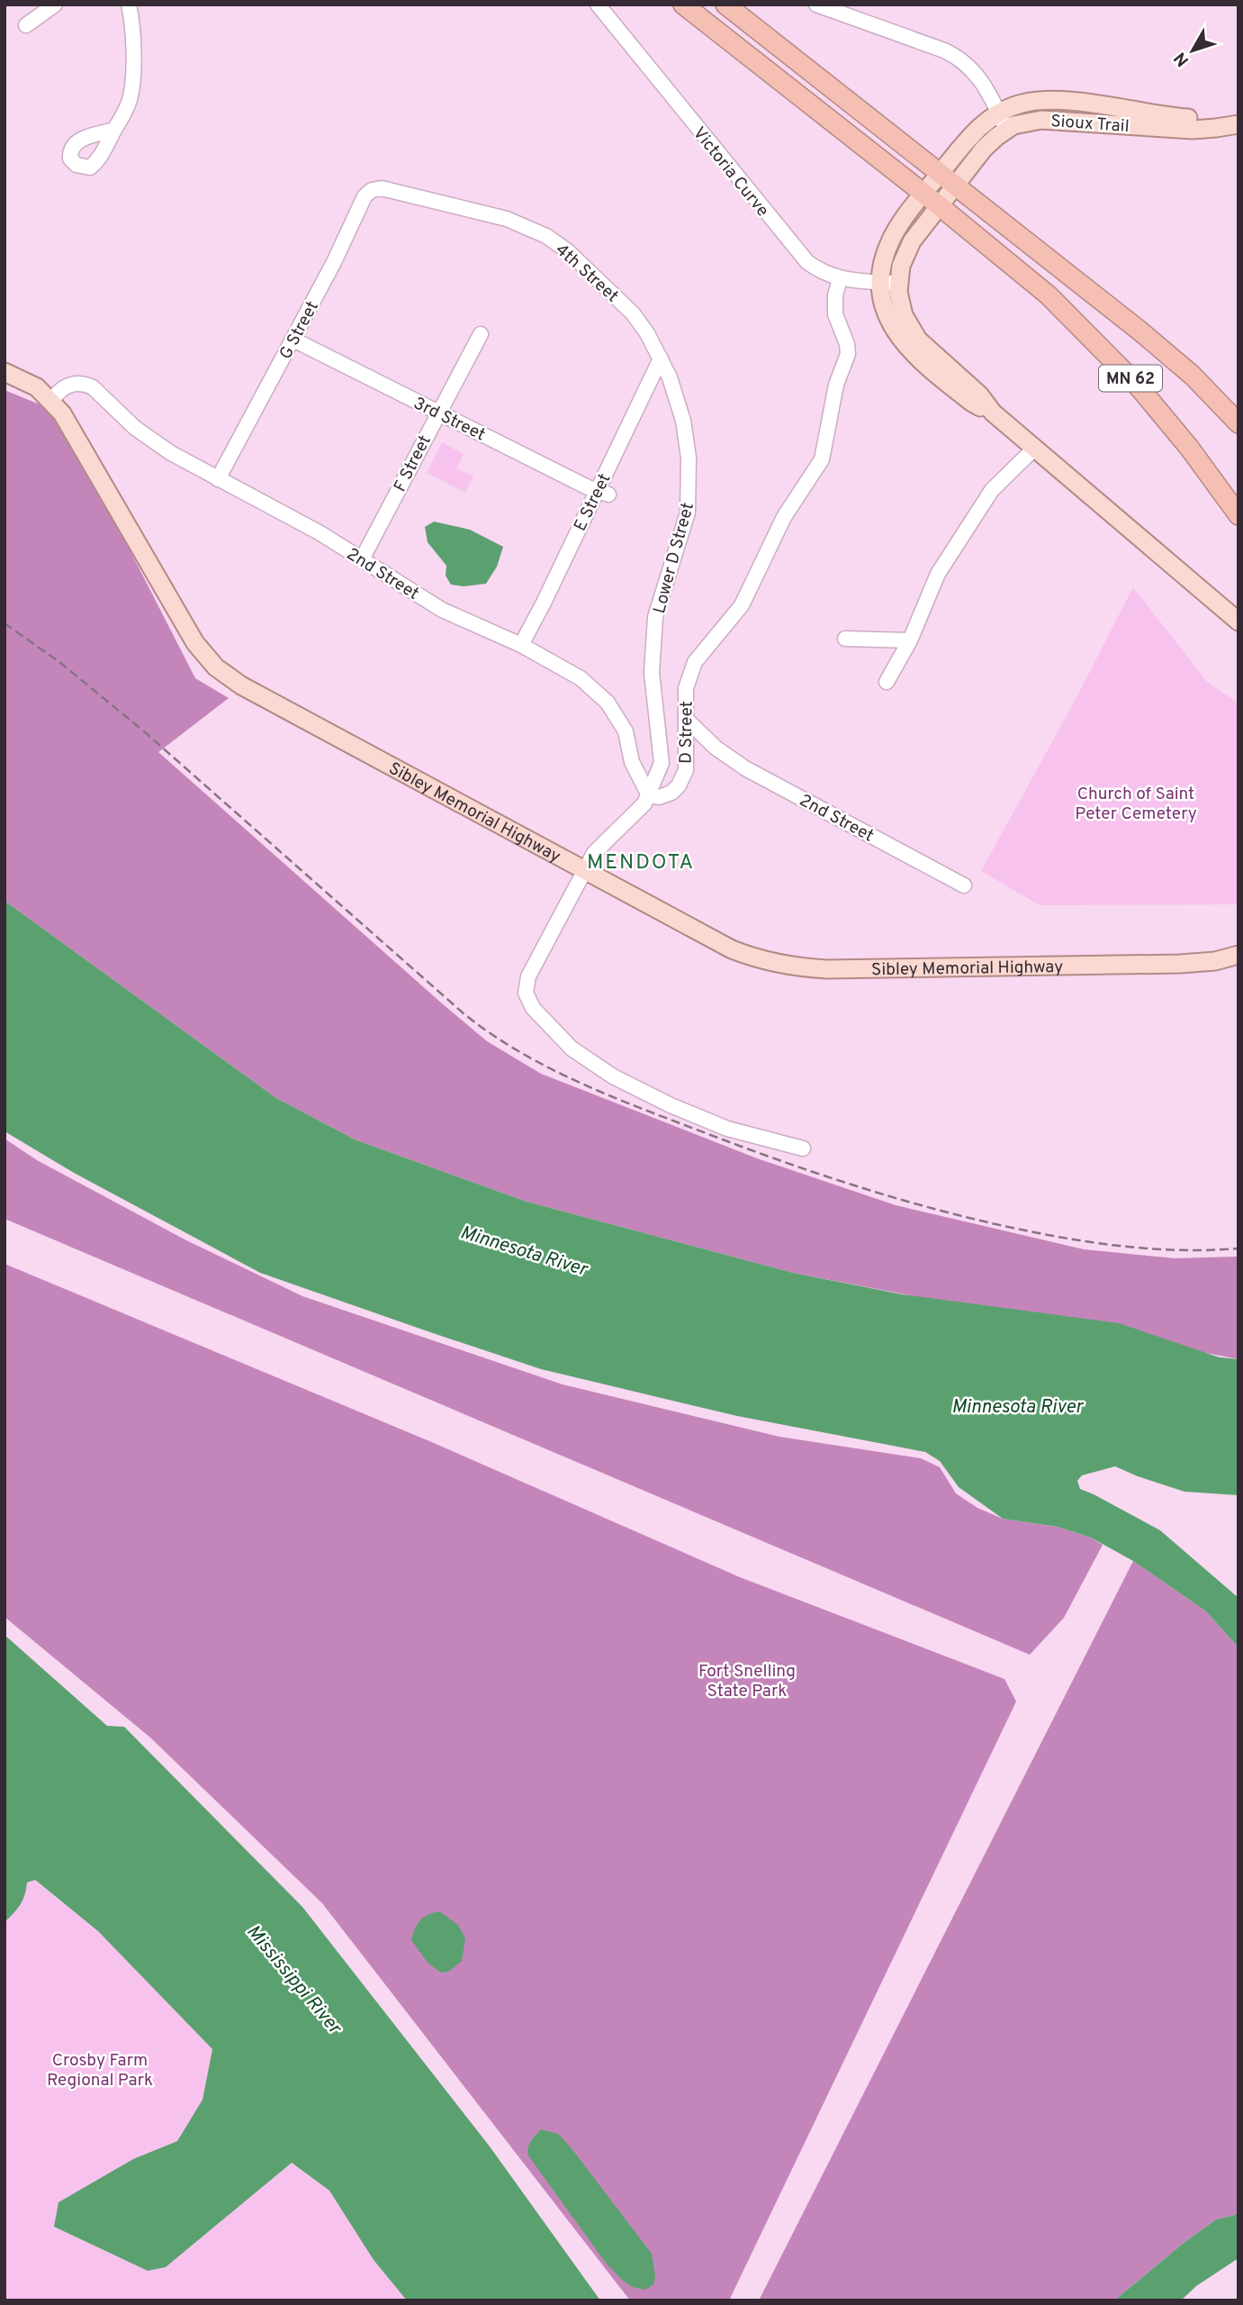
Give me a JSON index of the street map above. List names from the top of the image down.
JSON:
{
  "streets": {
    "highway": ["MN 62"],
    "main road": ["Sioux Trail", "Sibley Memorial Highway"],
    "street": [
      "Victoria Curve",
      "4th Street",
      "G Street",
      "3rd Street",
      "F Street",
      "E Street",
      "Lower D Street",
      "2nd Street",
      "D Street"
    ]
  },
  "crossings": [
    ["Sioux Trail", "Victoria Curve"],
    ["Sioux Trail", "MN 62"],
    ["Victoria Curve", "D Street"],
    ["4th Street", "G Street"],
    ["4th Street", "E Street"],
    ["4th Street", "Lower D Street"],
    ["G Street", "3rd Street"],
    ["G Street", "2nd Street"],
    ["3rd Street", "F Street"],
    ["3rd Street", "E Street"],
    ["F Street", "2nd Street"],
    ["E Street", "Lower D Street"],
    ["E Street", "2nd Street"],
    ["Lower D Street", "2nd Street"],
    ["Lower D Street", "D Street"],
    ["2nd Street", "D Street"],
    ["2nd Street", "Sibley Memorial Highway"]
  ],
  "districts": ["MENDOTA"],
  "water": ["Minnesota River", "Mississippi River"],
  "parks": ["Church of Saint Peter Cemetery", "Fort Snelling State Park", "Crosby Farm Regional Park"],
  "north": "bottom left"
}
